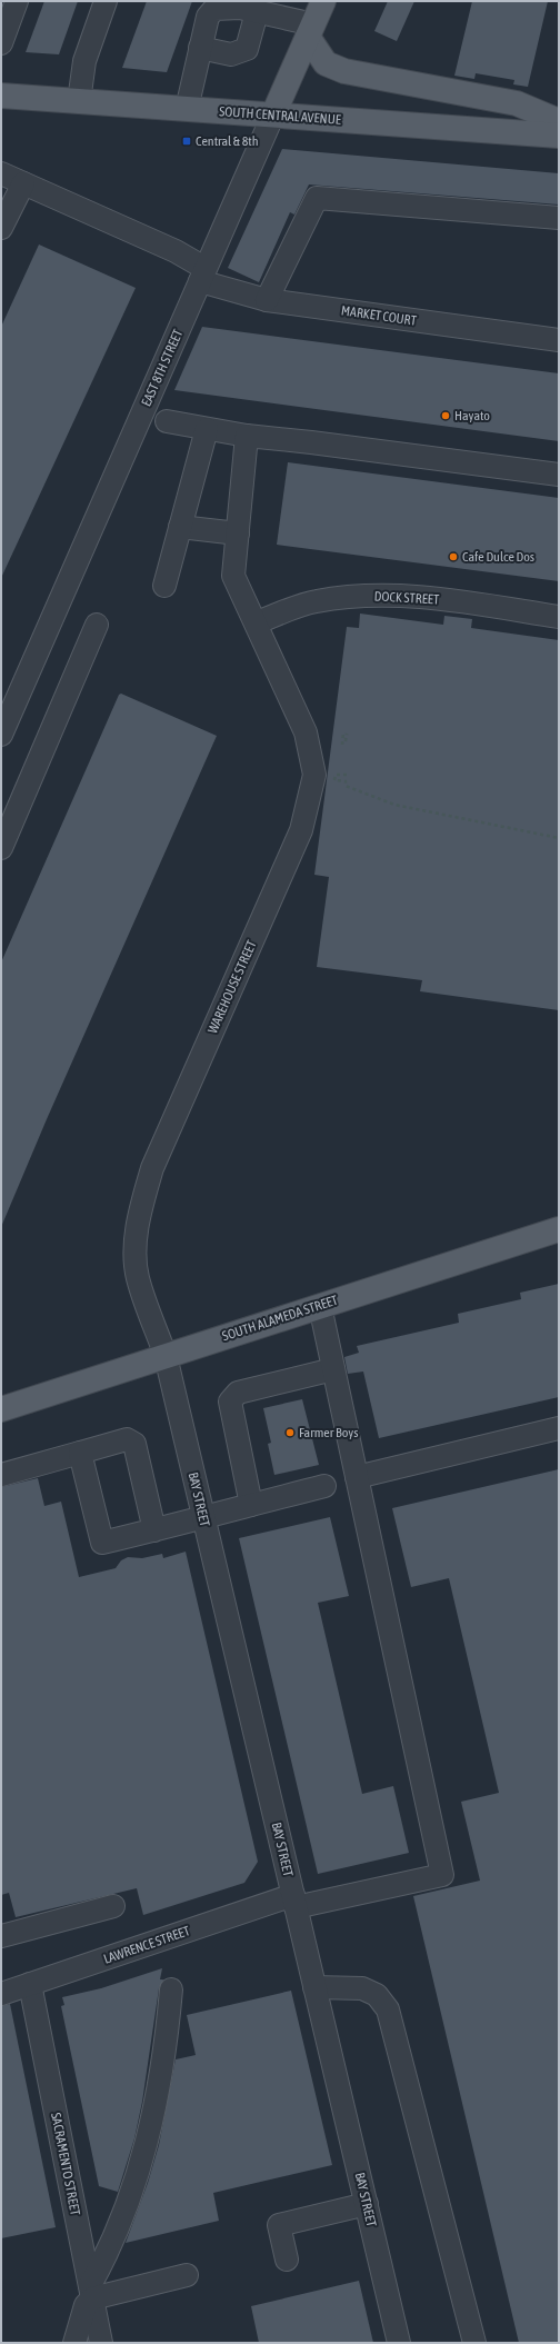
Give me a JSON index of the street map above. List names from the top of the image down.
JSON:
{
  "streets": {
    "main road": ["SOUTH CENTRAL AVENUE", "EAST 8TH STREET", "SOUTH ALAMEDA STREET"],
    "street": [
      "MARKET COURT",
      "DOCK STREET",
      "WAREHOUSE STREET",
      "BAY STREET",
      "LAWRENCE STREET",
      "SACRAMENTO STREET"
    ]
  },
  "crossings": [
    ["SOUTH CENTRAL AVENUE", "EAST 8TH STREET"],
    ["MARKET COURT", "EAST 8TH STREET"],
    ["DOCK STREET", "WAREHOUSE STREET"],
    ["WAREHOUSE STREET", "SOUTH ALAMEDA STREET"],
    ["WAREHOUSE STREET", "BAY STREET"],
    ["SOUTH ALAMEDA STREET", "BAY STREET"],
    ["BAY STREET", "LAWRENCE STREET"],
    ["LAWRENCE STREET", "SACRAMENTO STREET"]
  ],
  "places": {
    "transit": ["Central & 8th"],
    "other": ["Hayato", "Cafe Dulce Dos", "Farmer Boys"]
  }
}
